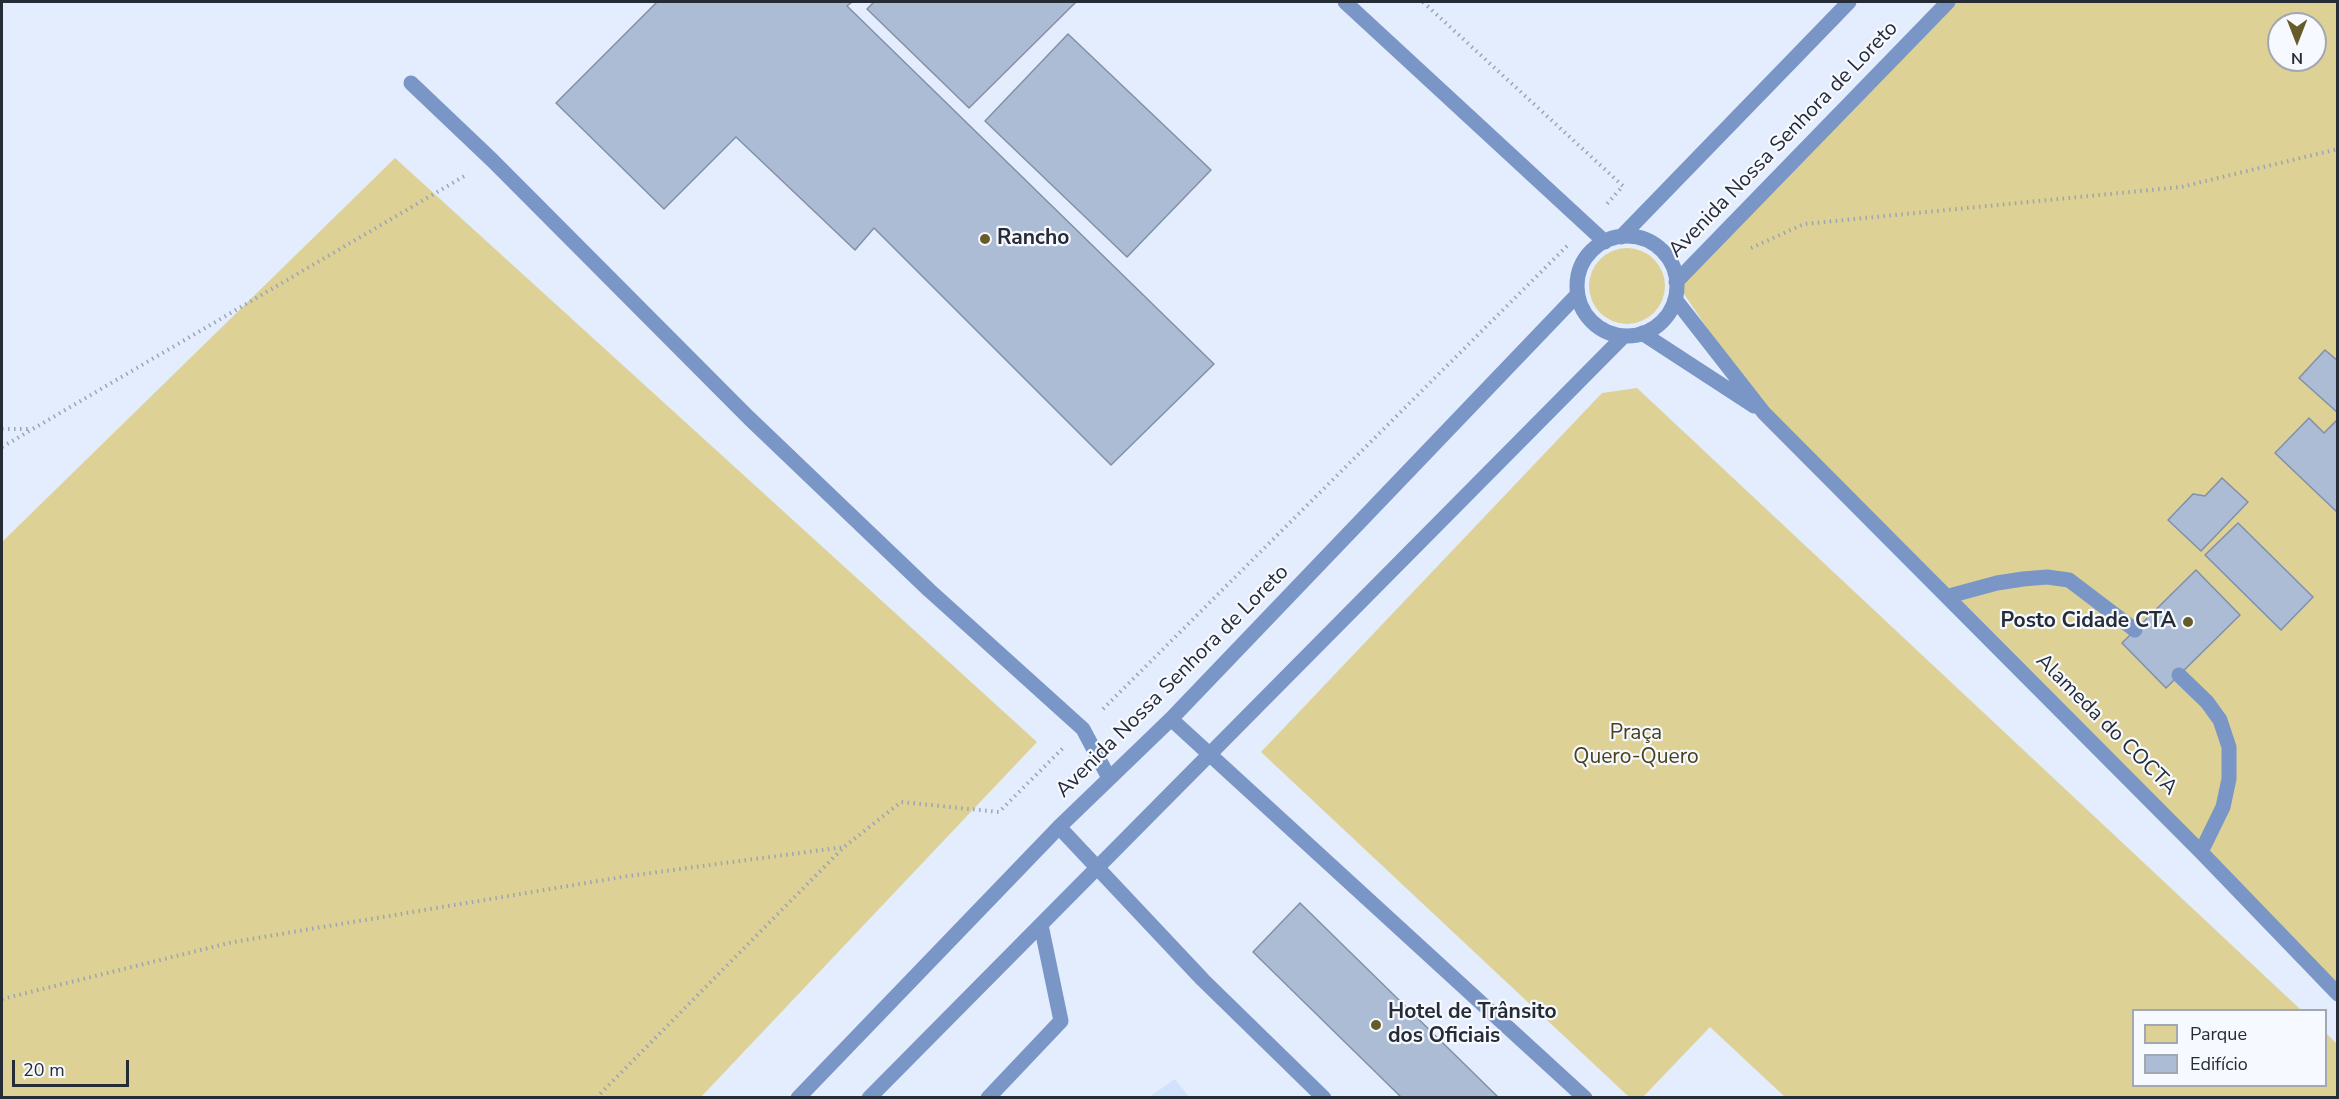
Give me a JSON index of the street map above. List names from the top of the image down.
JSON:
{
  "streets": {
    "lane": ["Avenida Nossa Senhora de Loreto", "Alameda do COCTA"]
  },
  "parks": ["Praça Quero-Quero"],
  "places": ["Rancho", "Posto Cidade CTA", "Hotel de Trânsito dos Oficiais"],
  "legend": ["Parque", "Edifício"],
  "scale_bar": "20 m",
  "north": "bottom"
}
